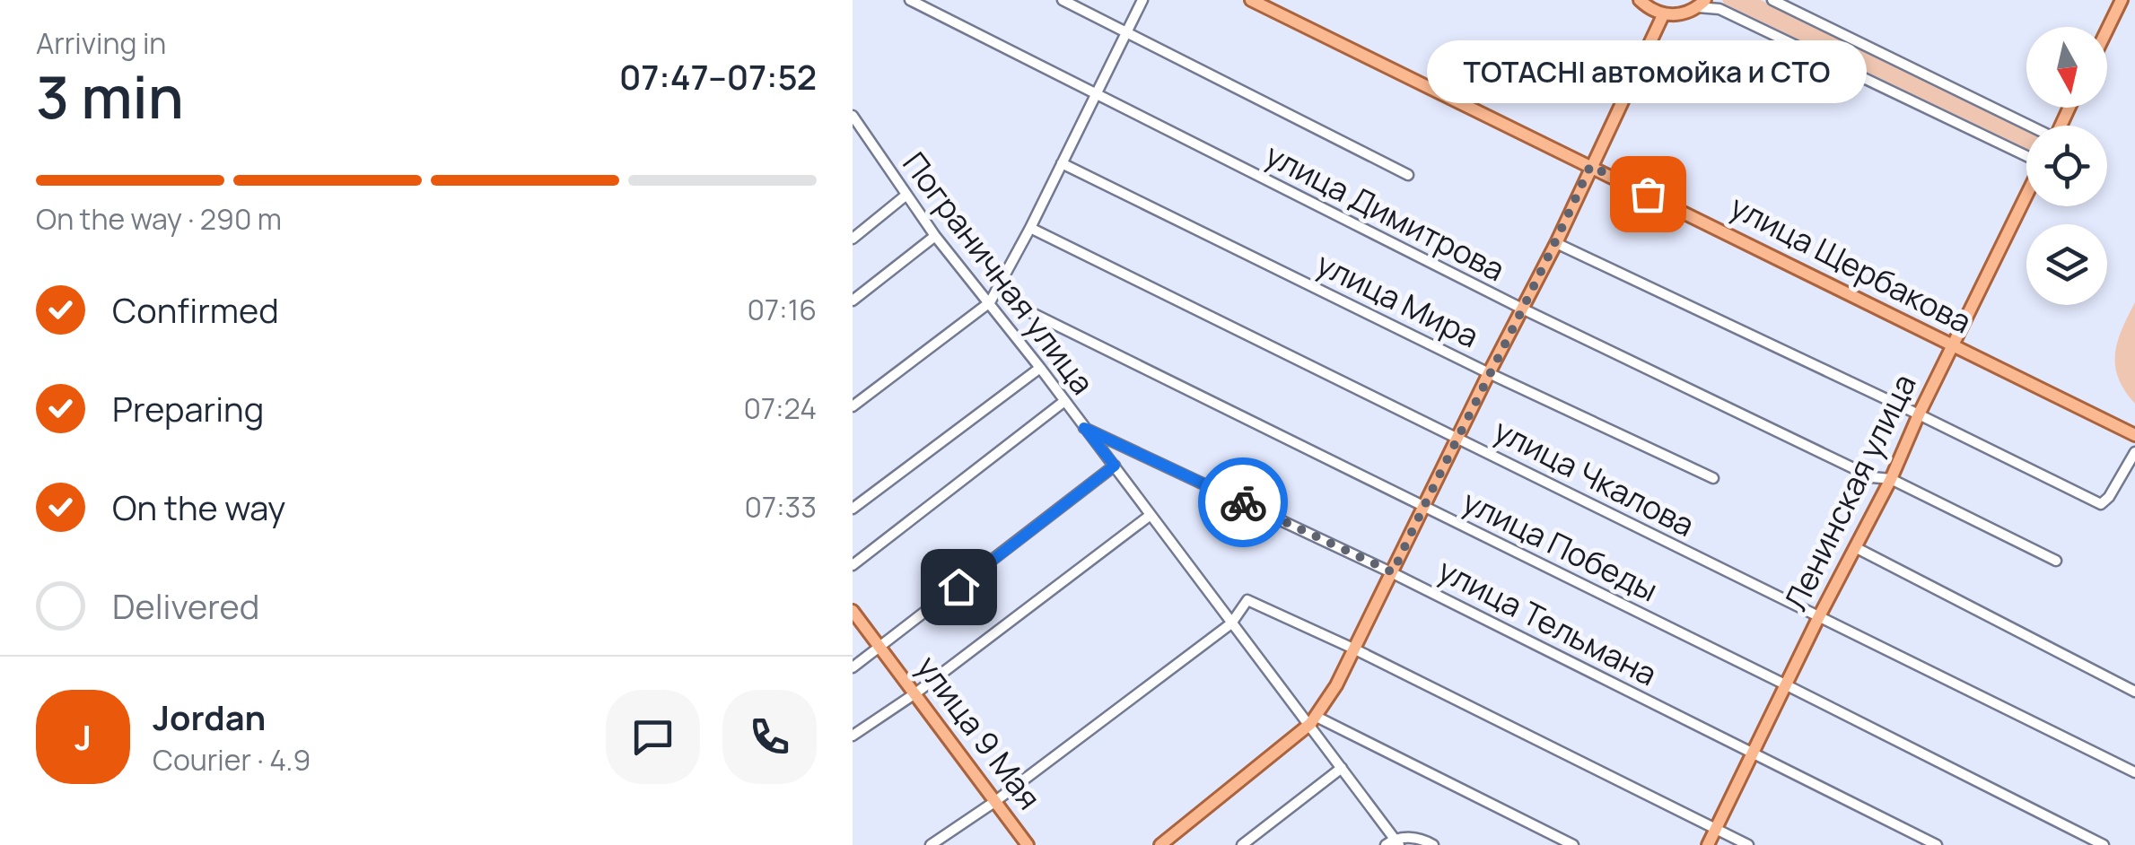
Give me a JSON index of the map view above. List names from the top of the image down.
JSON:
{
  "streets": {
    "main road": ["улица Щербакова", "Ленинская улица", "улица 9 Мая"],
    "street": [
      "улица Димитрова",
      "Пограничная улица",
      "улица Мира",
      "улица Чкалова",
      "улица Победы",
      "улица Тельмана"
    ]
  },
  "crossings": [
    ["улица Димитрова", "Ленинская улица"],
    ["улица Щербакова", "Ленинская улица"],
    ["Пограничная улица", "улица Тельмана"],
    ["улица Чкалова", "Ленинская улица"],
    ["Ленинская улица", "улица Победы"],
    ["Ленинская улица", "улица Тельмана"]
  ],
  "places": ["TOTACHI автомойка и СТО"],
  "north": "bottom",
  "page": {
    "heading": ["3 min", "Arriving in", "07:47–07:52"],
    "panel": ["Jordan", "Courier · 4.9"],
    "bubble": "TOTACHI автомойка и СТО",
    "bar": "On the way · 290 m",
    "list": [
      ["Confirmed", "07:16"],
      ["Preparing", "07:24"],
      ["On the way", "07:33"],
      "Delivered"
    ],
    "round": "J"
  }
}
